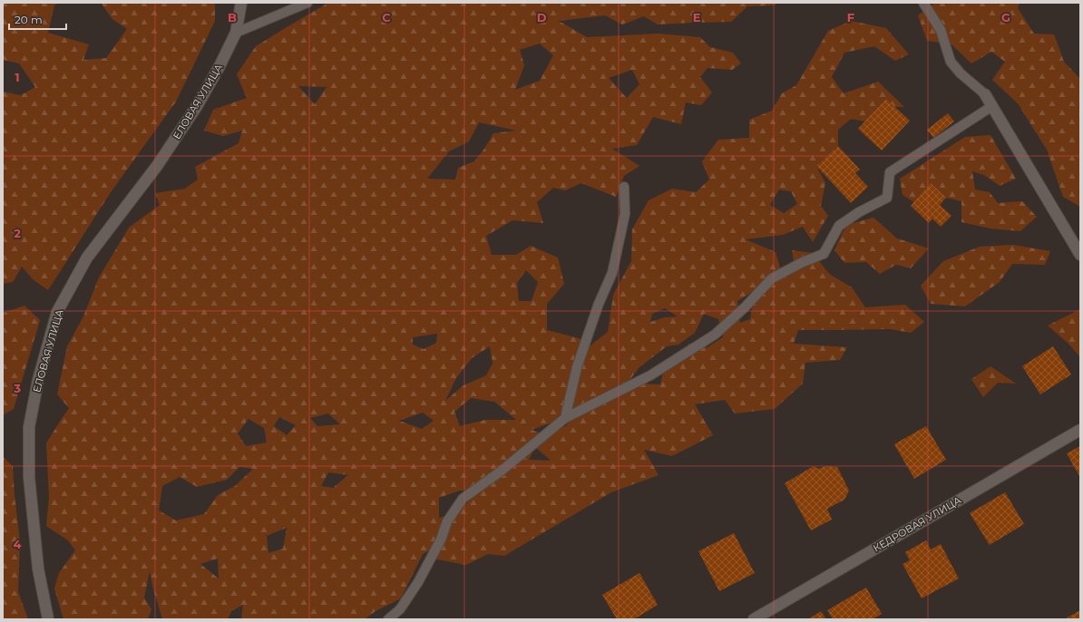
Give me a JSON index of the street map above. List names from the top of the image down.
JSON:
{
  "streets": {
    "street": ["ЕЛОВАЯ УЛИЦА", "КЕДРОВАЯ УЛИЦА"]
  },
  "scale_bar": "20 m",
  "grid": {
    "columns": [
      "B",
      "C",
      "D",
      "E",
      "F",
      "G"
    ],
    "rows": [
      "1",
      "2",
      "3",
      "4"
    ]
  }
}
